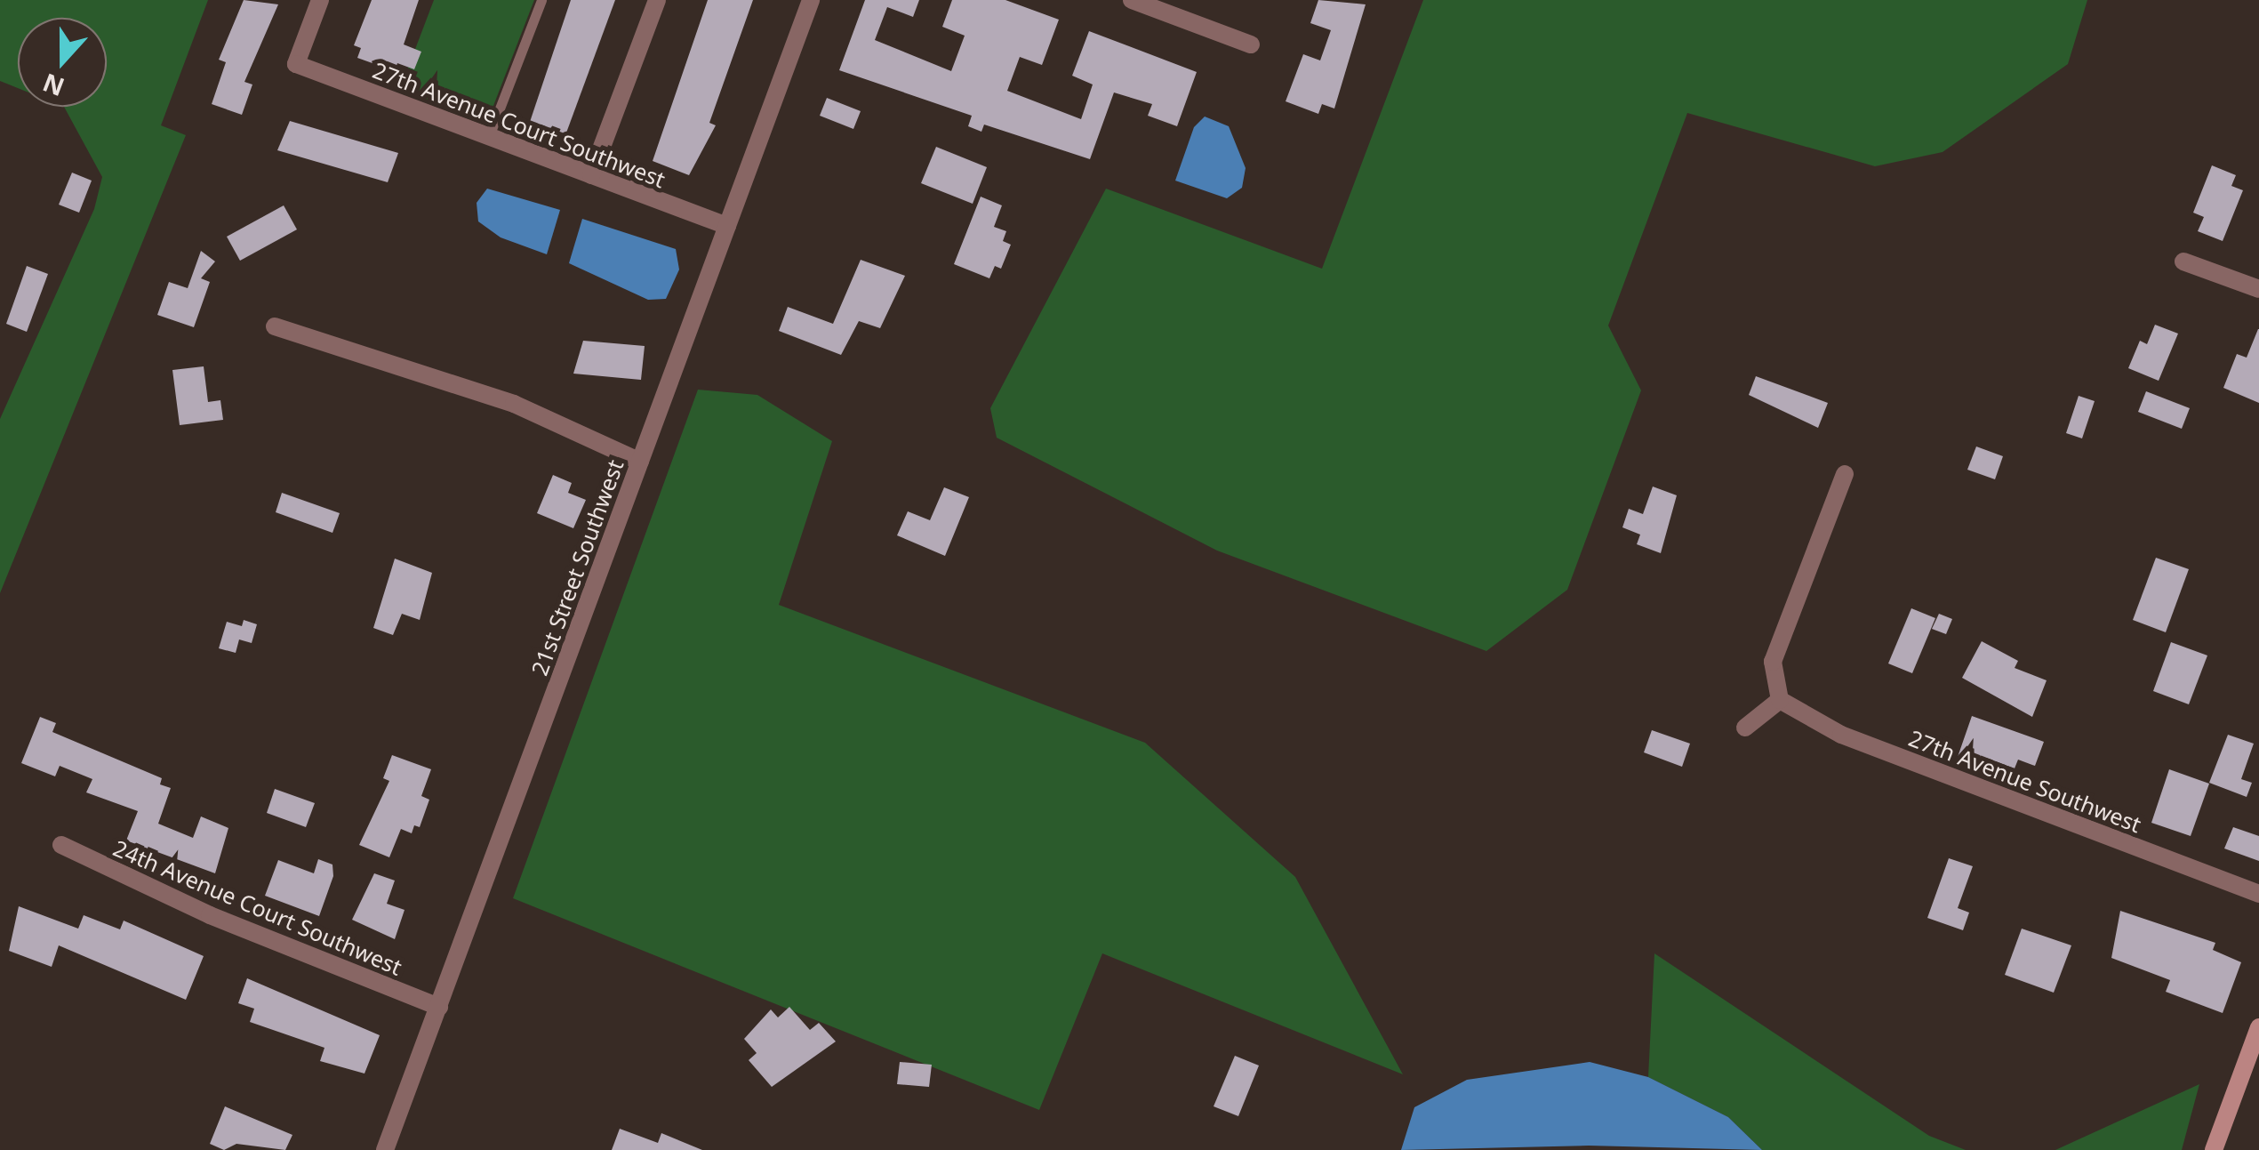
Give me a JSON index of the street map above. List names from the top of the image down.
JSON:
{
  "streets": {
    "street": [
      "27th Avenue Court Southwest",
      "21st Street Southwest",
      "27th Avenue Southwest",
      "24th Avenue Court Southwest"
    ]
  },
  "crossings": [
    ["27th Avenue Court Southwest", "21st Street Southwest"],
    ["21st Street Southwest", "24th Avenue Court Southwest"]
  ],
  "north": "bottom"
}
